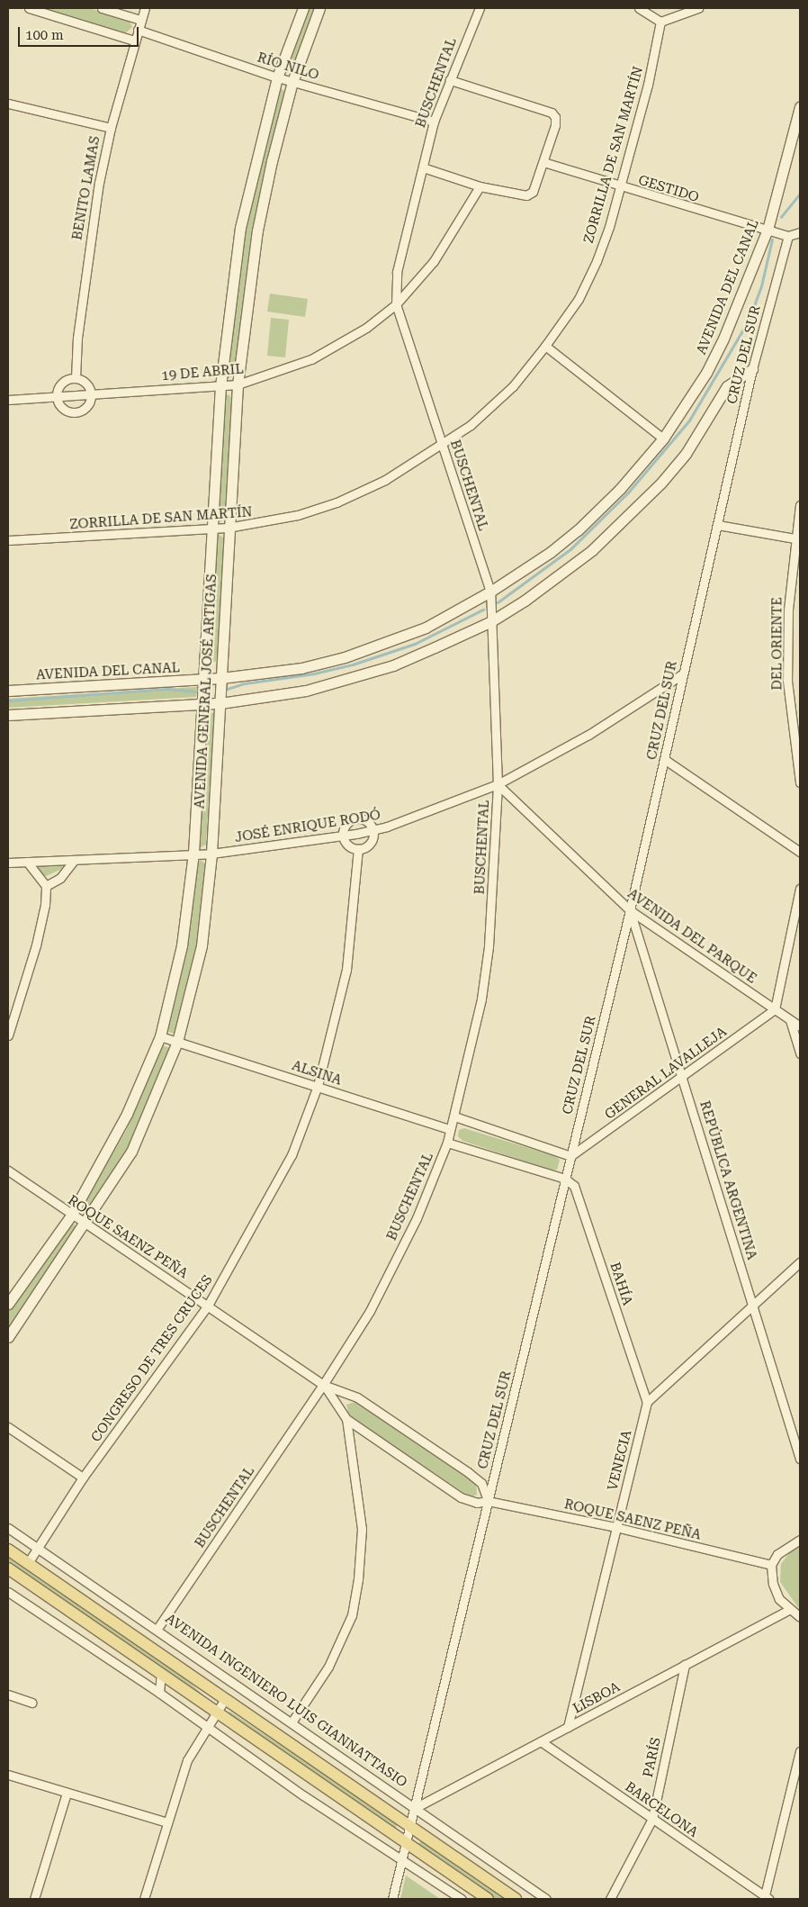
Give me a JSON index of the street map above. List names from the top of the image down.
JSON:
{
  "streets": {
    "street": [
      "RÍO NILO",
      "BUSCHENTAL",
      "ZORRILLA DE SAN MARTÍN",
      "BENITO LAMAS",
      "GESTIDO",
      "AVENIDA DEL CANAL",
      "CRUZ DEL SUR",
      "19 DE ABRIL",
      "DEL ORIENTE",
      "AVENIDA GENERAL JOSÉ ARTIGAS",
      "JOSÉ ENRIQUE RODÓ",
      "AVENIDA DEL PARQUE",
      "ALSINA",
      "GENERAL LAVALLEJA",
      "REPÚBLICA ARGENTINA",
      "ROQUE SAENZ PEÑA",
      "BAHÍA",
      "CONGRESO DE TRES CRUCES",
      "VENECIA",
      "LISBOA",
      "AVENIDA INGENIERO LUIS GIANNATTASIO",
      "PARÍS",
      "BARCELONA"
    ]
  },
  "crossings": [
    ["RÍO NILO", "BUSCHENTAL"],
    ["RÍO NILO", "BENITO LAMAS"],
    ["RÍO NILO", "AVENIDA GENERAL JOSÉ ARTIGAS"],
    ["BUSCHENTAL", "ZORRILLA DE SAN MARTÍN"],
    ["BUSCHENTAL", "AVENIDA DEL CANAL"],
    ["BUSCHENTAL", "19 DE ABRIL"],
    ["BUSCHENTAL", "JOSÉ ENRIQUE RODÓ"],
    ["BUSCHENTAL", "AVENIDA DEL PARQUE"],
    ["BUSCHENTAL", "ALSINA"],
    ["BUSCHENTAL", "ROQUE SAENZ PEÑA"],
    ["BUSCHENTAL", "AVENIDA INGENIERO LUIS GIANNATTASIO"],
    ["ZORRILLA DE SAN MARTÍN", "GESTIDO"],
    ["ZORRILLA DE SAN MARTÍN", "AVENIDA GENERAL JOSÉ ARTIGAS"],
    ["GESTIDO", "AVENIDA DEL CANAL"],
    ["GESTIDO", "CRUZ DEL SUR"],
    ["AVENIDA DEL CANAL", "AVENIDA GENERAL JOSÉ ARTIGAS"],
    ["CRUZ DEL SUR", "JOSÉ ENRIQUE RODÓ"],
    ["CRUZ DEL SUR", "AVENIDA DEL PARQUE"],
    ["CRUZ DEL SUR", "GENERAL LAVALLEJA"],
    ["CRUZ DEL SUR", "REPÚBLICA ARGENTINA"],
    ["CRUZ DEL SUR", "ROQUE SAENZ PEÑA"],
    ["CRUZ DEL SUR", "BAHÍA"],
    ["CRUZ DEL SUR", "LISBOA"],
    ["CRUZ DEL SUR", "AVENIDA INGENIERO LUIS GIANNATTASIO"],
    ["19 DE ABRIL", "AVENIDA GENERAL JOSÉ ARTIGAS"],
    ["AVENIDA GENERAL JOSÉ ARTIGAS", "JOSÉ ENRIQUE RODÓ"],
    ["AVENIDA GENERAL JOSÉ ARTIGAS", "ALSINA"],
    ["AVENIDA GENERAL JOSÉ ARTIGAS", "ROQUE SAENZ PEÑA"],
    ["JOSÉ ENRIQUE RODÓ", "AVENIDA DEL PARQUE"],
    ["AVENIDA DEL PARQUE", "GENERAL LAVALLEJA"],
    ["AVENIDA DEL PARQUE", "REPÚBLICA ARGENTINA"],
    ["ALSINA", "CONGRESO DE TRES CRUCES"],
    ["GENERAL LAVALLEJA", "REPÚBLICA ARGENTINA"],
    ["ROQUE SAENZ PEÑA", "CONGRESO DE TRES CRUCES"],
    ["ROQUE SAENZ PEÑA", "VENECIA"],
    ["BAHÍA", "VENECIA"],
    ["CONGRESO DE TRES CRUCES", "AVENIDA INGENIERO LUIS GIANNATTASIO"],
    ["VENECIA", "LISBOA"],
    ["LISBOA", "AVENIDA INGENIERO LUIS GIANNATTASIO"],
    ["LISBOA", "PARÍS"],
    ["LISBOA", "BARCELONA"],
    ["PARÍS", "BARCELONA"]
  ],
  "scale_bar": "100 m"
}
